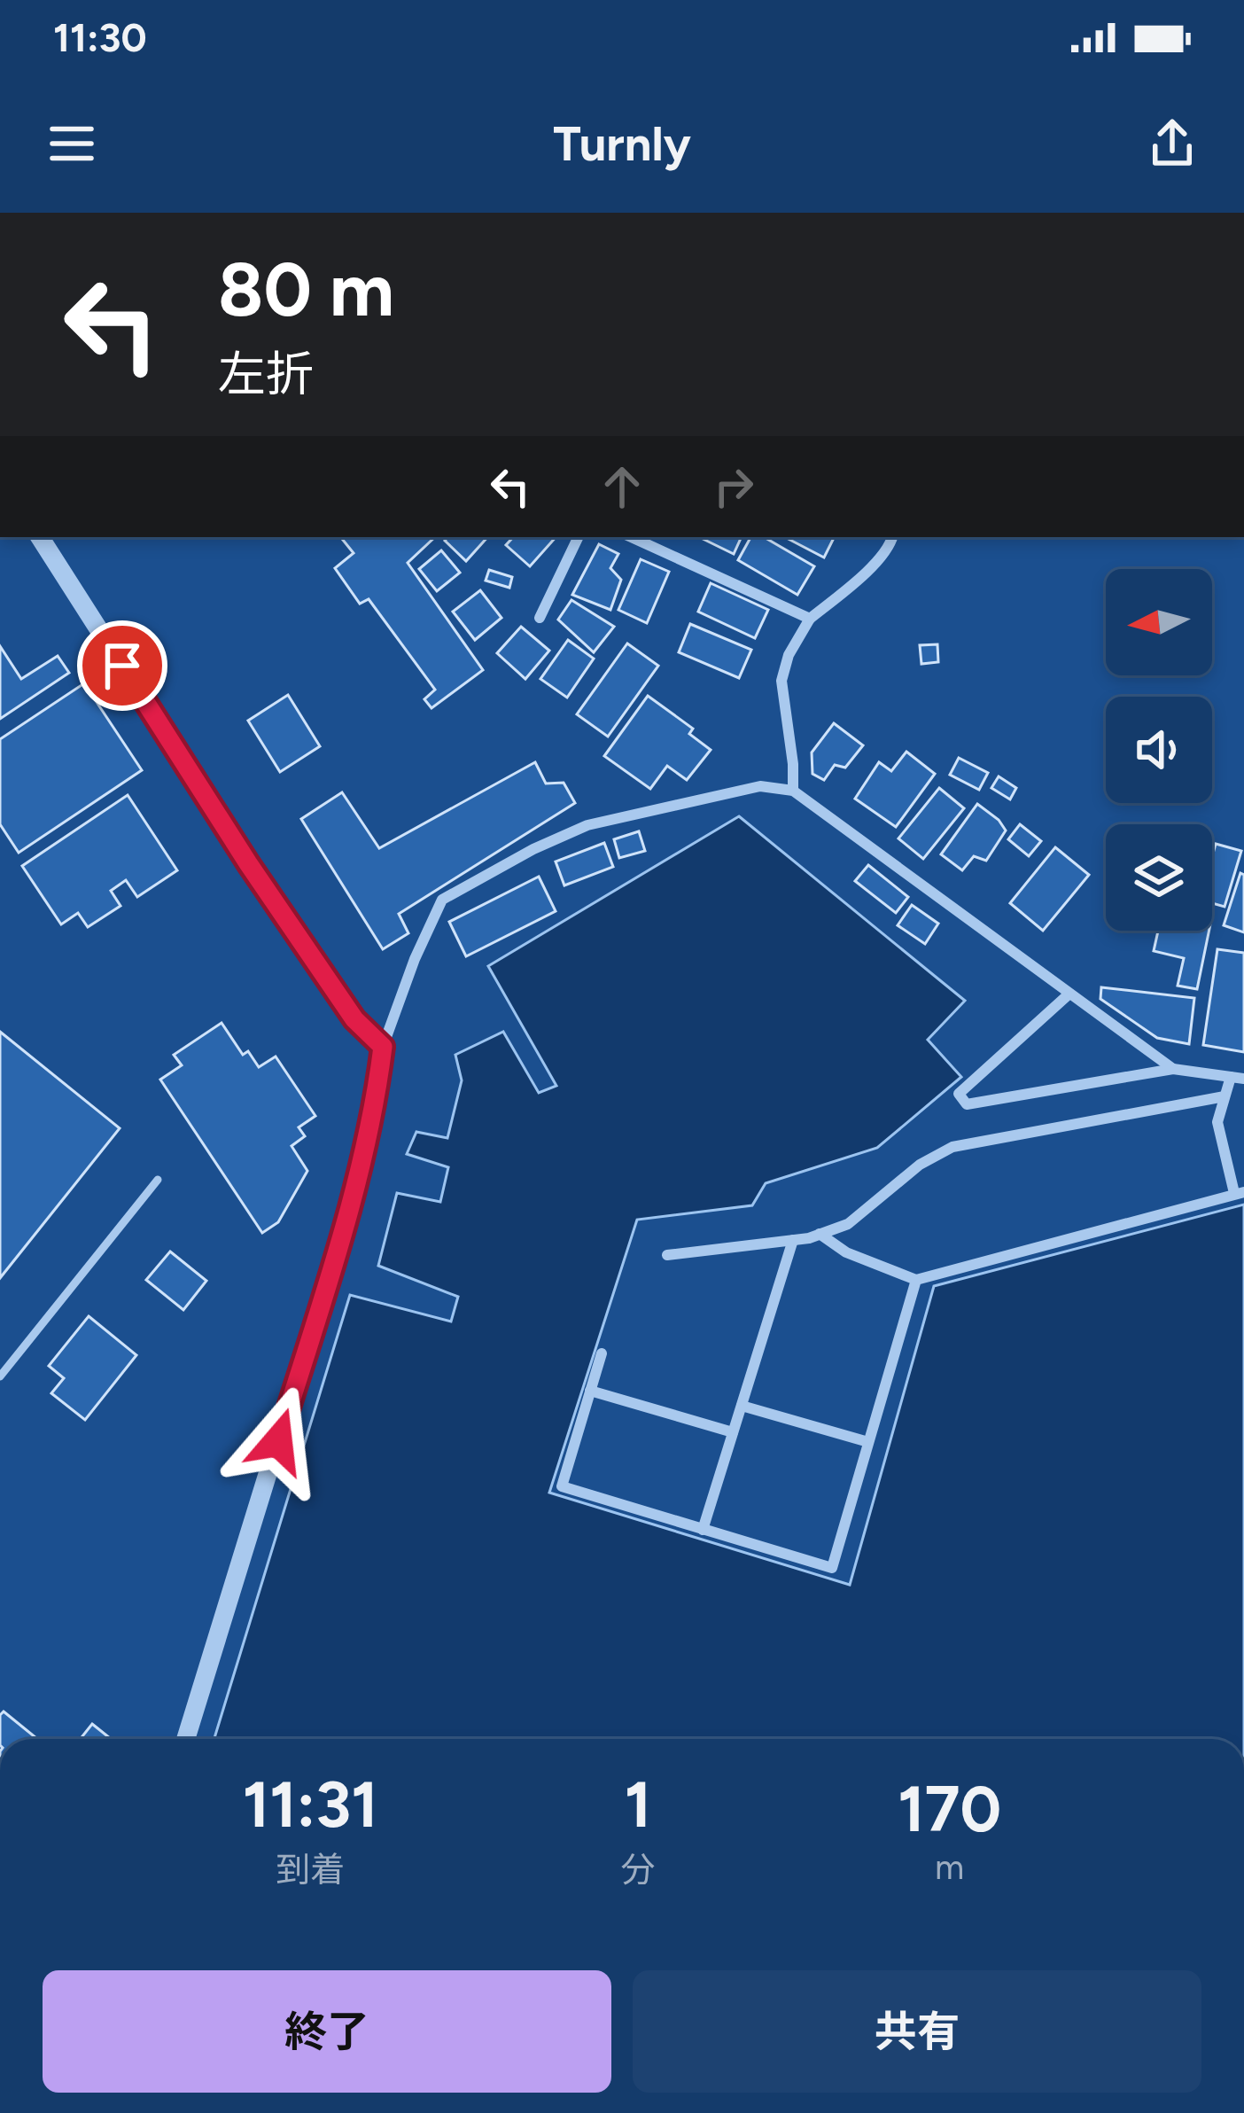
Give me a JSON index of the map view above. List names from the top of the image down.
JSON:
{
  "north": "left",
  "page": {
    "status": "11:30",
    "header": "Turnly",
    "turn": ["80 m", "左折"],
    "eta": [
      "11:31",
      "到着",
      "1",
      "分",
      "170",
      "m"
    ],
    "buttons": ["終了", "共有"]
  }
}
